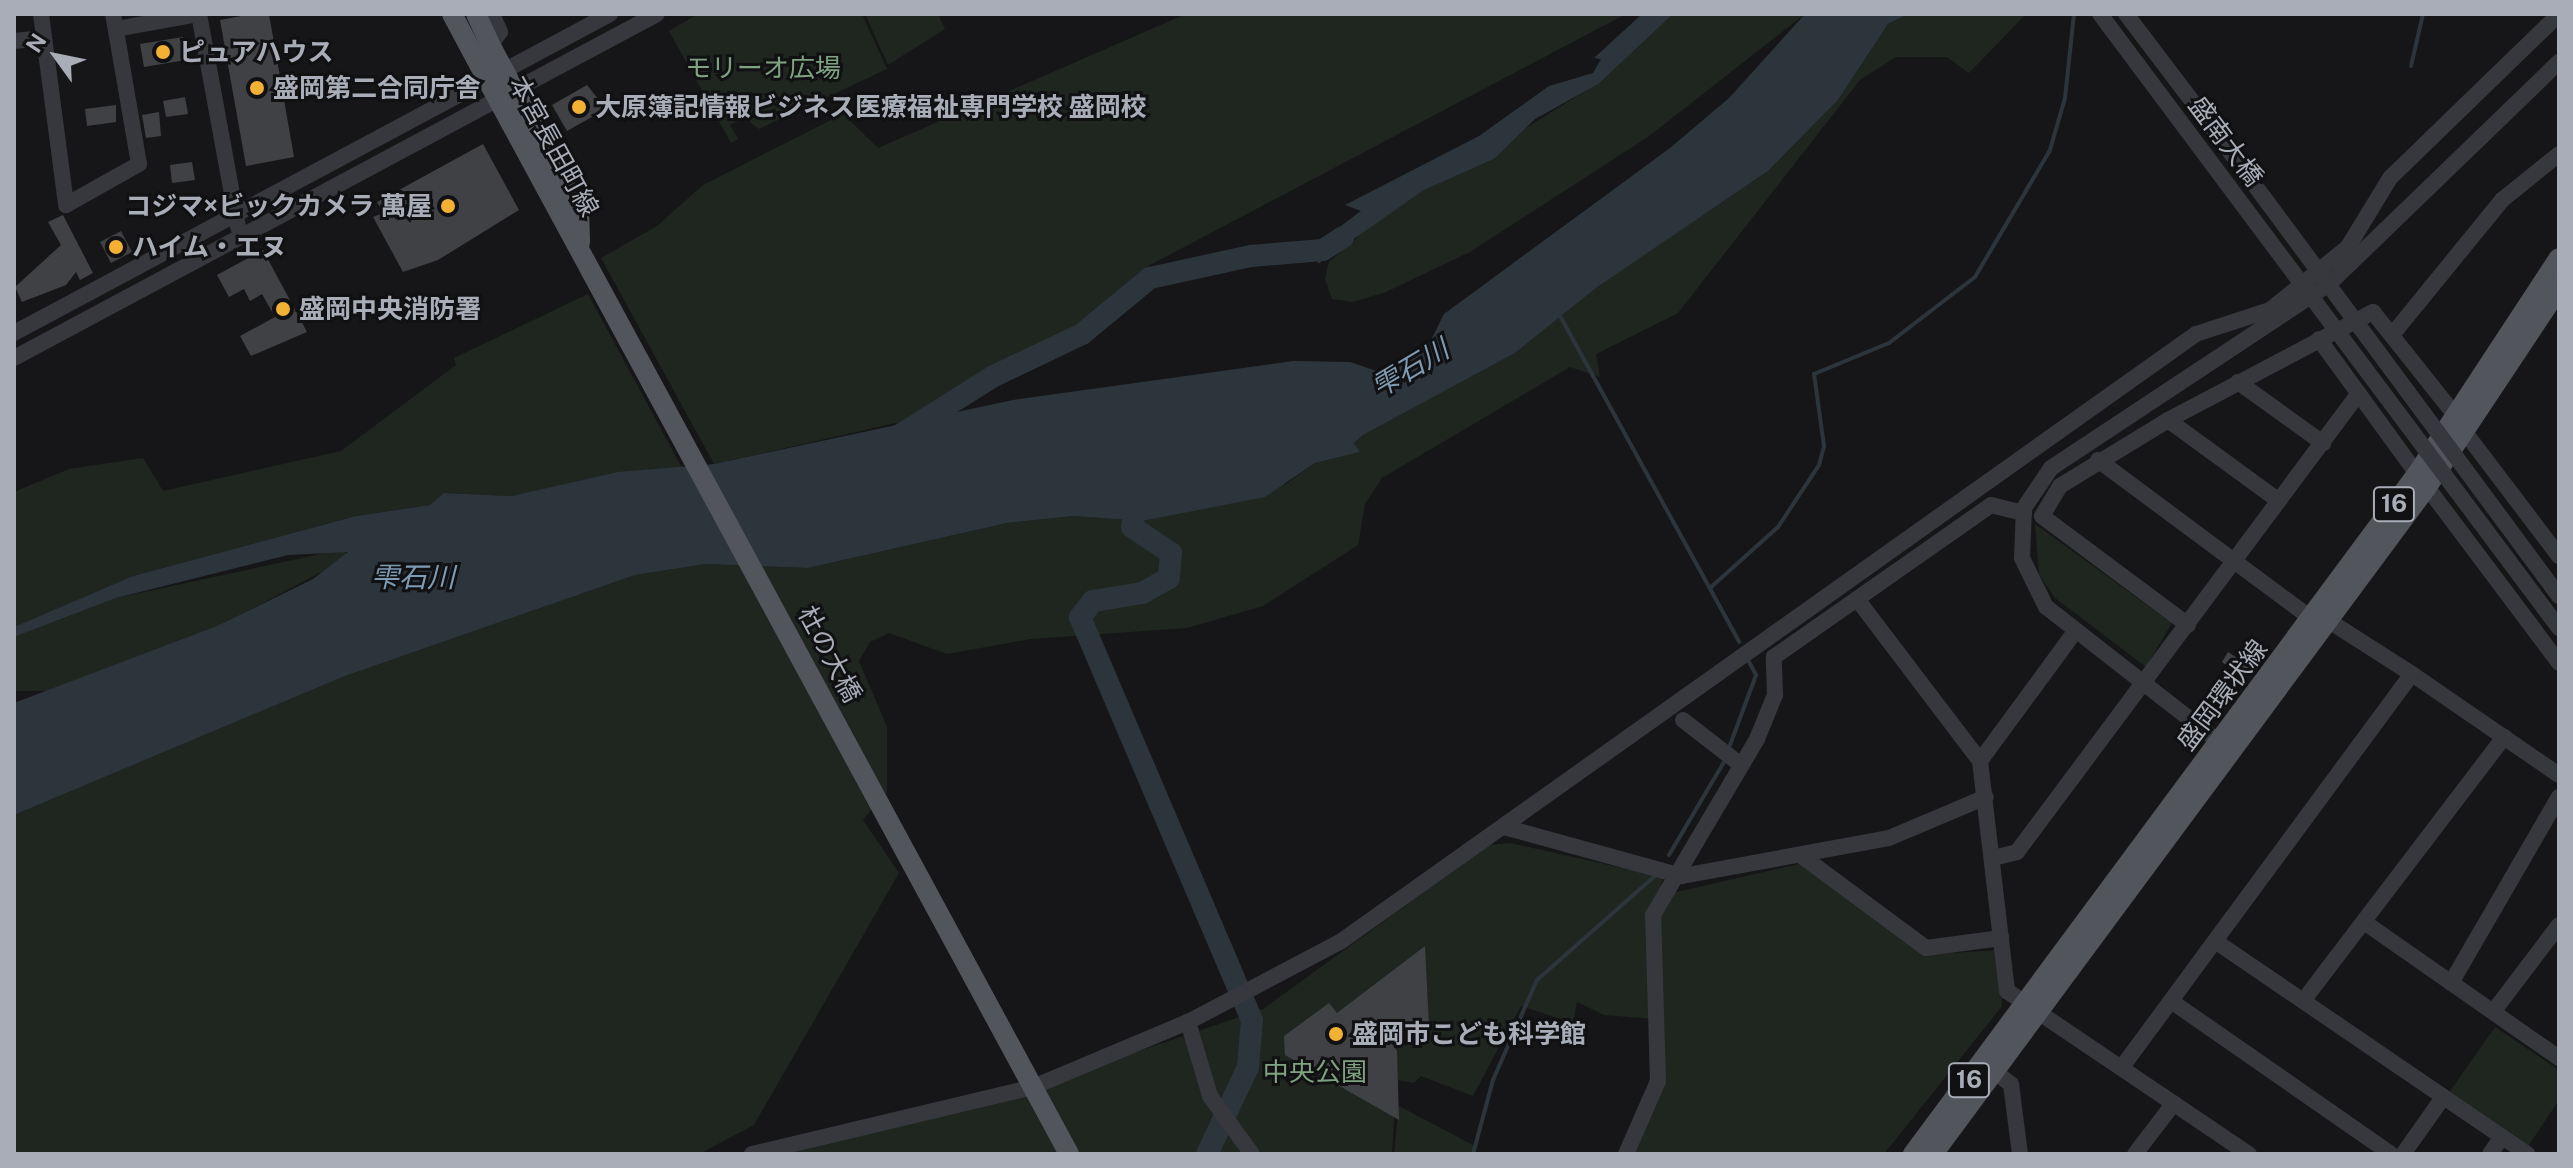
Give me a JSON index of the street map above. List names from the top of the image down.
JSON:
{
  "streets": {
    "main road": [
      "本宮長田町線",
      "16",
      "杜の大橋",
      "盛岡環状線"
    ],
    "street": ["盛南大橋"]
  },
  "crossings": [
    ["本宮長田町線", "杜の大橋"]
  ],
  "water": ["雫石川"],
  "parks": ["モリーオ広場", "中央公園"],
  "places": [
    "ピュアハウス",
    "盛岡第二合同庁舎",
    "大原簿記情報ビジネス医療福祉専門学校 盛岡校",
    "コジマ×ビックカメラ 萬屋",
    "ハイム・エヌ",
    "盛岡中央消防署",
    "盛岡市こども科学館"
  ],
  "north": "top left"
}
